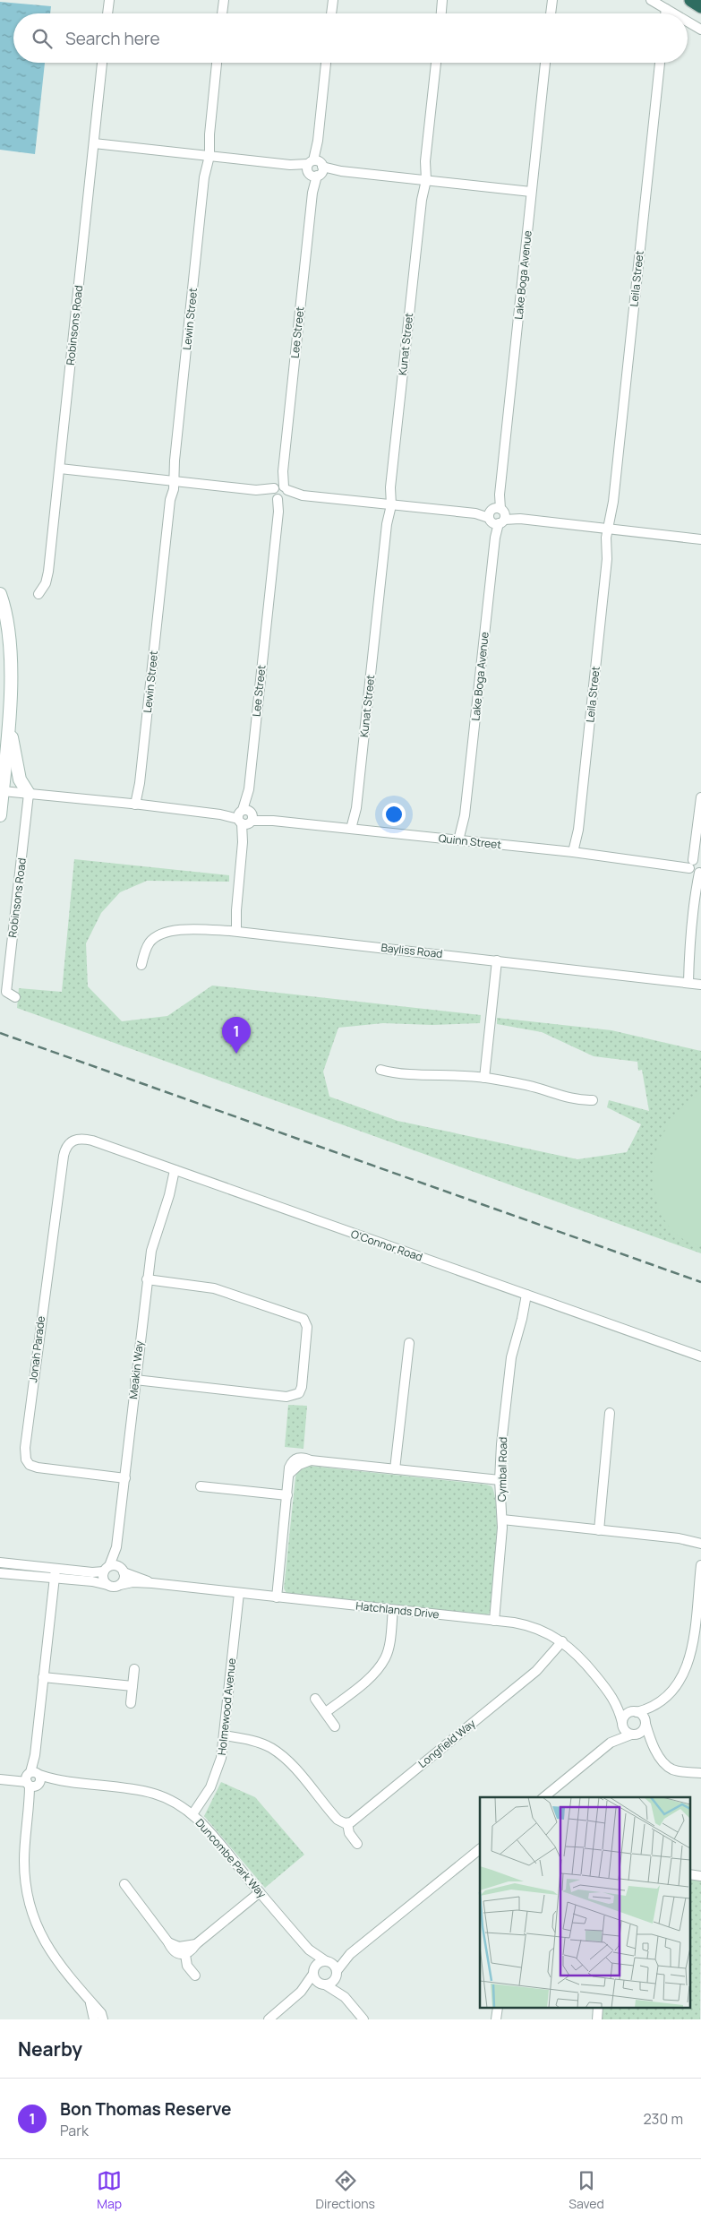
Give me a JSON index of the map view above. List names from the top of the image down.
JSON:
{
  "streets": {
    "street": [
      "Lake Boga Avenue",
      "Leila Street",
      "Lewin Street",
      "Robinsons Road",
      "Lee Street",
      "Kunat Street",
      "Quinn Street",
      "Bayliss Road",
      "O'Connor Road",
      "Jonah Parade",
      "Meakin Way",
      "Cymbal Road",
      "Hatchlands Drive",
      "Holmewood Avenue",
      "Longfield Way",
      "Duncombe Park Way"
    ]
  },
  "crossings": [
    ["Lake Boga Avenue", "Quinn Street"],
    ["Leila Street", "Quinn Street"],
    ["Lewin Street", "Quinn Street"],
    ["Robinsons Road", "Quinn Street"],
    ["Lee Street", "Quinn Street"],
    ["Lee Street", "Bayliss Road"],
    ["Kunat Street", "Quinn Street"],
    ["O'Connor Road", "Jonah Parade"],
    ["O'Connor Road", "Meakin Way"],
    ["O'Connor Road", "Cymbal Road"],
    ["Jonah Parade", "Meakin Way"],
    ["Meakin Way", "Hatchlands Drive"],
    ["Cymbal Road", "Hatchlands Drive"],
    ["Hatchlands Drive", "Holmewood Avenue"],
    ["Hatchlands Drive", "Longfield Way"],
    ["Holmewood Avenue", "Duncombe Park Way"]
  ],
  "page": {
    "search": "Search here",
    "pins": "1",
    "heading": "Nearby",
    "list": [
      {
        "mark": "1",
        "name": "Bon Thomas Reserve",
        "note": "Park",
        "value": "230 m"
      }
    ],
    "nav": ["Map", "Directions", "Saved"]
  }
}
